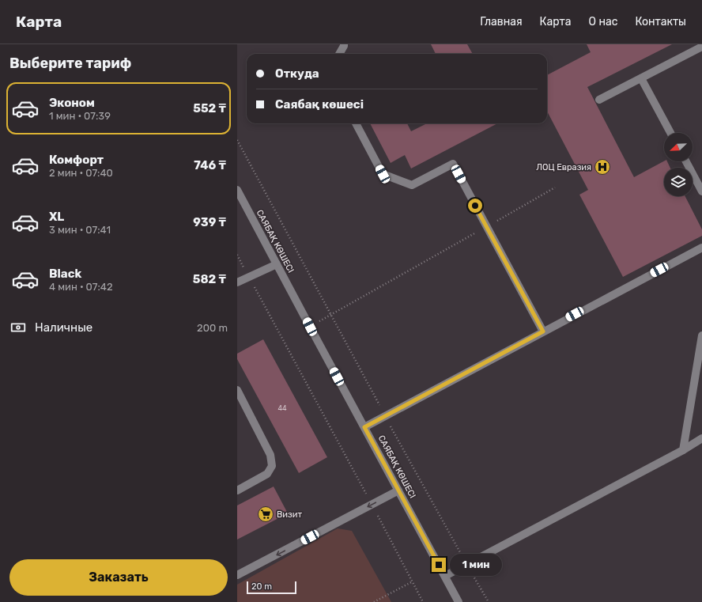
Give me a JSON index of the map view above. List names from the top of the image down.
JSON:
{
  "streets": {
    "street": ["САЯБАҚ КӨШЕСІ"]
  },
  "places": {
    "hospital": ["ЛОЦ Евразия"],
    "supermarket": ["Визит"]
  },
  "house_numbers": ["44"],
  "scale_bar": "20 m",
  "north": "bottom left",
  "page": {
    "header": "Карта",
    "nav": [
      "Главная",
      "Карта",
      "О нас",
      "Контакты"
    ],
    "heading": "Выберите тариф",
    "banner": ["Откуда", "Саябақ көшесі"],
    "list": [
      {
        "name": "Эконом",
        "note": "1 мин · 07:39",
        "value": "552 ₸"
      },
      {
        "name": "Комфорт",
        "note": "2 мин · 07:40",
        "value": "746 ₸"
      },
      {
        "name": "XL",
        "note": "3 мин · 07:41",
        "value": "939 ₸"
      },
      {
        "name": "Black",
        "note": "4 мин · 07:42",
        "value": "582 ₸"
      }
    ],
    "pay": ["Наличные", "200 m"],
    "buttons": "Заказать",
    "bubble": "1 мин",
    "scale": "20 m"
  }
}
